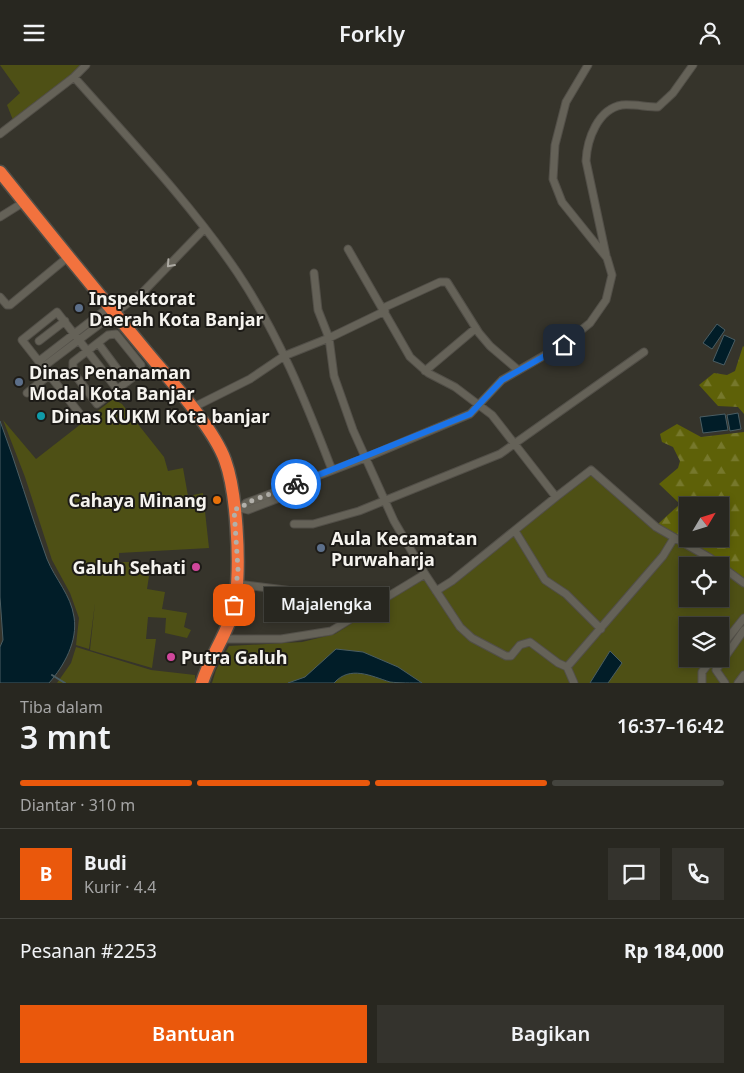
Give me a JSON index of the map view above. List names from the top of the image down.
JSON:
{
  "places": [
    "Inspektorat Daerah Kota Banjar",
    "Dinas Penanaman Modal Kota Banjar",
    "Dinas KUKM Kota banjar",
    "Cahaya Minang",
    "Aula Kecamatan Purwaharja",
    "Galuh Sehati",
    "Majalengka",
    "Putra Galuh"
  ],
  "north": "top right",
  "page": {
    "header": "Forkly",
    "bubble": "Majalengka",
    "heading": ["3 mnt", "Tiba dalam", "16:37–16:42"],
    "panel": [
      "Budi",
      "Kurir · 4.4",
      "Pesanan #2253",
      "Rp 184,000"
    ],
    "bar": "Diantar · 310 m",
    "round": "B",
    "buttons": ["Bantuan", "Bagikan"]
  }
}
